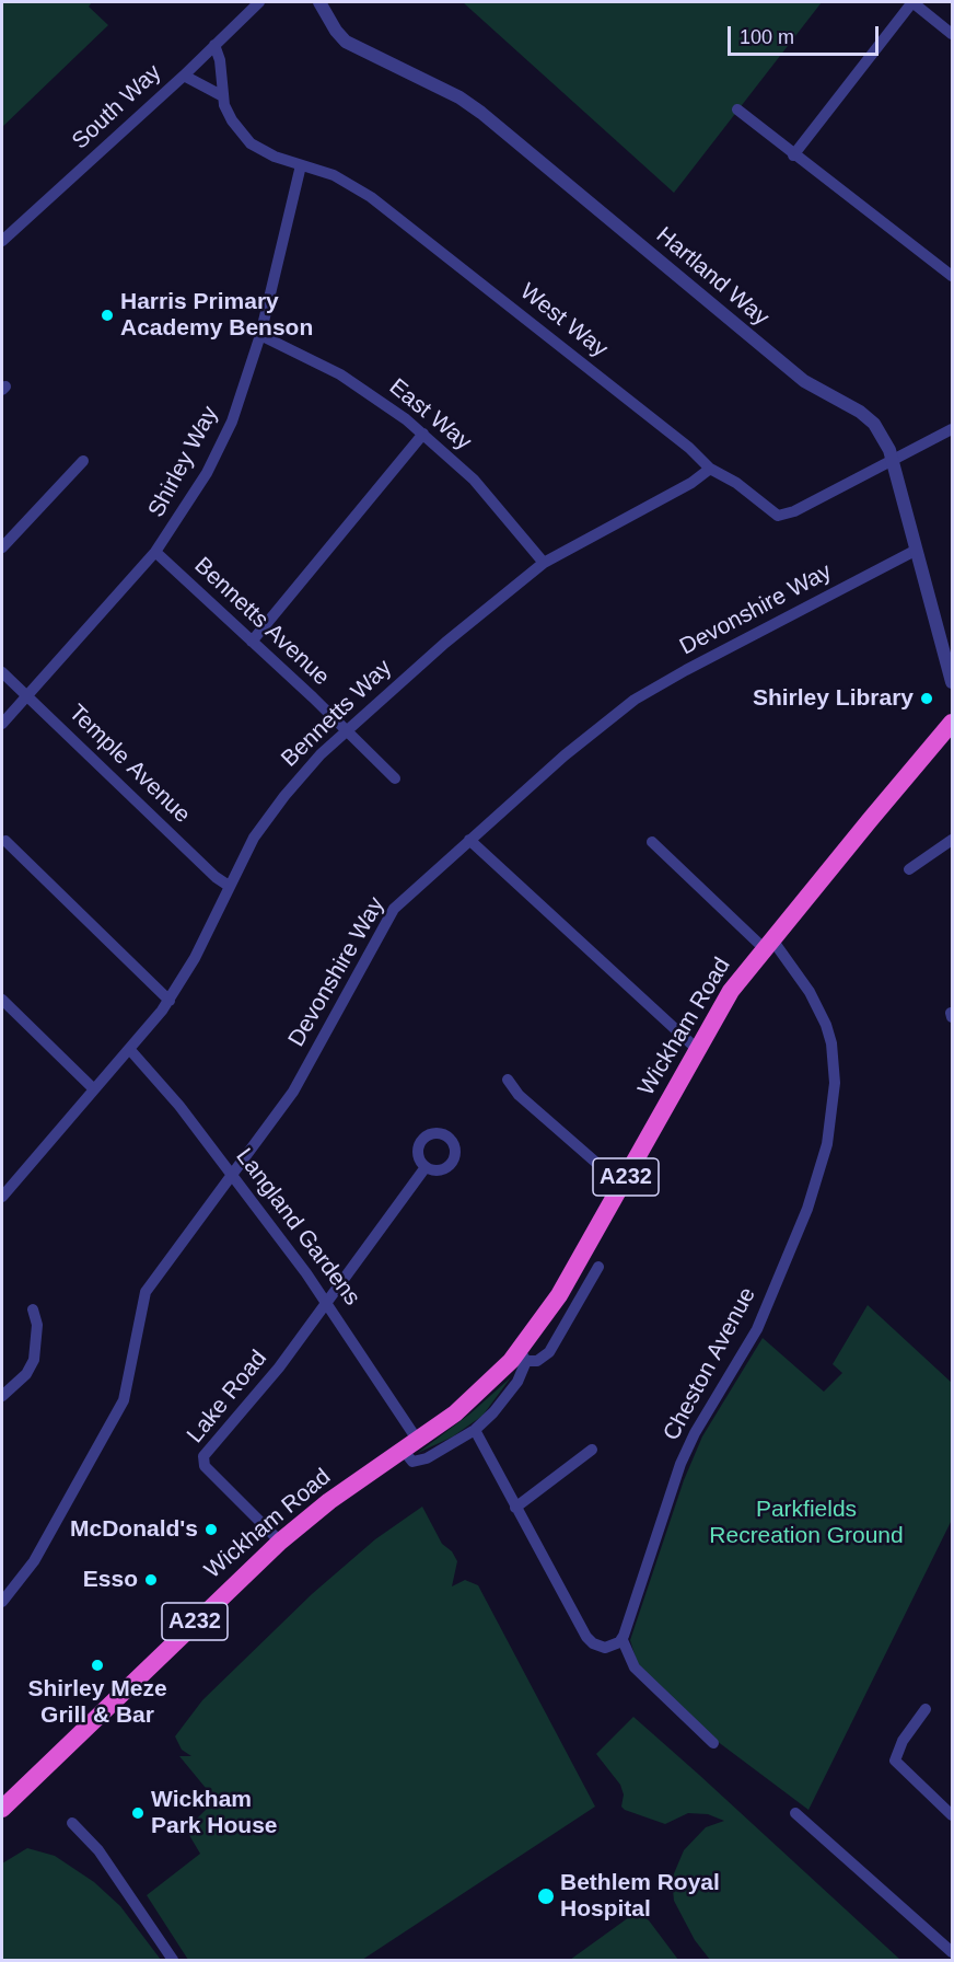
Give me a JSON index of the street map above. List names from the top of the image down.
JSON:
{
  "streets": {
    "highway": ["Wickham Road", "A232"],
    "street": [
      "South Way",
      "Hartland Way",
      "West Way",
      "East Way",
      "Shirley Way",
      "Devonshire Way",
      "Bennetts Avenue",
      "Bennetts Way",
      "Temple Avenue",
      "Langland Gardens",
      "Cheston Avenue",
      "Lake Road"
    ]
  },
  "crossings": [
    ["South Way", "West Way"],
    ["Hartland Way", "West Way"],
    ["Hartland Way", "Devonshire Way"],
    ["West Way", "Shirley Way"],
    ["West Way", "Bennetts Way"],
    ["East Way", "Shirley Way"],
    ["East Way", "Bennetts Way"],
    ["Shirley Way", "Bennetts Avenue"],
    ["Shirley Way", "Temple Avenue"],
    ["Devonshire Way", "Langland Gardens"],
    ["Bennetts Avenue", "Bennetts Way"],
    ["Bennetts Way", "Temple Avenue"],
    ["Bennetts Way", "Langland Gardens"],
    ["Wickham Road", "Langland Gardens"],
    ["Wickham Road", "Cheston Avenue"],
    ["Wickham Road", "Lake Road"],
    ["Langland Gardens", "Lake Road"]
  ],
  "parks": ["Parkfields Recreation Ground"],
  "places": [
    "Harris Primary Academy Benson",
    "Shirley Library",
    "McDonald's",
    "Esso",
    "Shirley Meze Grill & Bar",
    "Wickham Park House",
    "Bethlem Royal Hospital"
  ],
  "scale_bar": "100 m"
}
